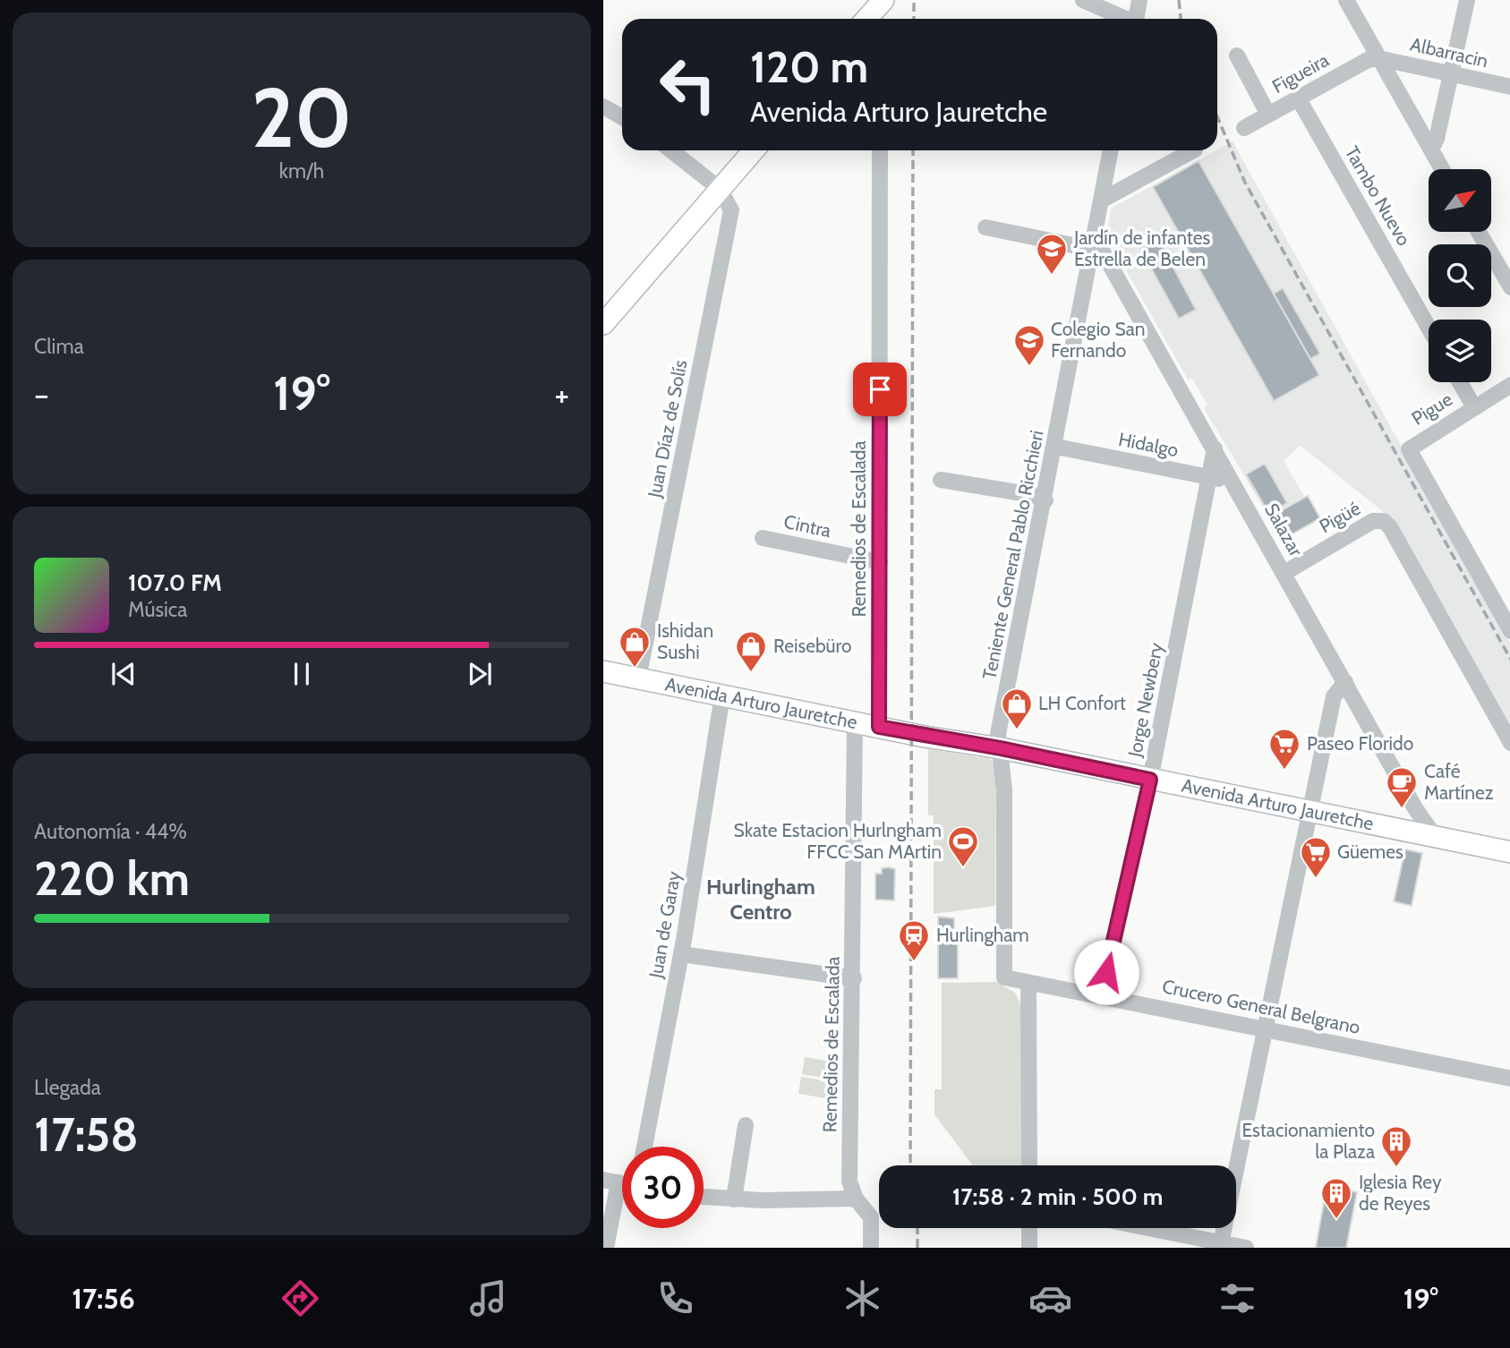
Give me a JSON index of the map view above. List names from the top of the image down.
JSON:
{
  "streets": {
    "main road": ["Avenida Arturo Jauretche"],
    "street": [
      "Albarracin",
      "Figueira",
      "Tambo Nuevo",
      "Pigue",
      "Juan Díaz de Solís",
      "Hidalgo",
      "Pigüé",
      "Cintra",
      "Remedios de Escalada",
      "Salazar",
      "Teniente General Pablo Ricchieri",
      "Jorge Newbery",
      "Juan de Garay",
      "Crucero General Belgrano"
    ]
  },
  "crossings": [
    ["Albarracin", "Figueira"],
    ["Figueira", "Tambo Nuevo"],
    ["Juan Díaz de Solís", "Avenida Arturo Jauretche"],
    ["Hidalgo", "Salazar"],
    ["Hidalgo", "Teniente General Pablo Ricchieri"],
    ["Hidalgo", "Jorge Newbery"],
    ["Pigüé", "Salazar"],
    ["Cintra", "Remedios de Escalada"],
    ["Remedios de Escalada", "Avenida Arturo Jauretche"],
    ["Salazar", "Teniente General Pablo Ricchieri"],
    ["Salazar", "Jorge Newbery"],
    ["Salazar", "Avenida Arturo Jauretche"],
    ["Teniente General Pablo Ricchieri", "Avenida Arturo Jauretche"],
    ["Teniente General Pablo Ricchieri", "Crucero General Belgrano"],
    ["Jorge Newbery", "Avenida Arturo Jauretche"],
    ["Jorge Newbery", "Crucero General Belgrano"],
    ["Avenida Arturo Jauretche", "Juan de Garay"]
  ],
  "districts": ["Hurlingham Centro"],
  "places": {
    "school or university": ["Jardín de infantes Estrella de Belen", "Colegio San Fernando"],
    "shop": ["Ishidan Sushi", "Reisebüro", "LH Confort"],
    "supermarket": ["Paseo Florido", "Güemes"],
    "cafe": ["Café Martínez"],
    "sports": ["Skate Estacion Hurlngham FFCC San MArtin"],
    "station": ["Hurlingham"],
    "building": ["Estacionamiento la Plaza", "Iglesia Rey de Reyes"]
  },
  "north": "top right",
  "page": {
    "tile": [
      ["20", "km/h"],
      "Clima",
      ["Autonomía · 44%", "220 km"],
      ["Llegada", "17:58"]
    ],
    "turn": ["120 m", "Avenida Arturo Jauretche"],
    "heat": ["−", "19°", "+"],
    "song": ["107.0 FM", "Música"],
    "limit": "30",
    "trip": "17:58 · 2 min · 500 m",
    "tabs": ["17:56", "19°"]
  }
}
